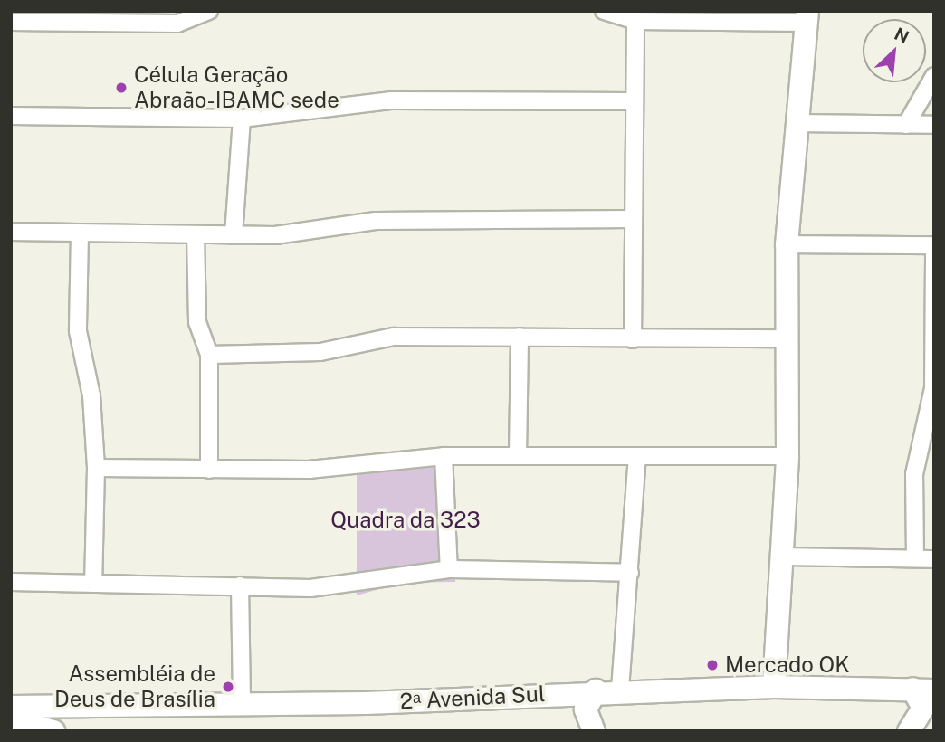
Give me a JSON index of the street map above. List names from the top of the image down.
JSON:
{
  "streets": {
    "street": ["2ᵃ Avenida Sul"]
  },
  "parks": ["Quadra da 323"],
  "places": ["Célula Geração Abraão-IBAMC sede", "Mercado OK", "Assembléia de Deus de Brasília"],
  "north": "top right"
}
